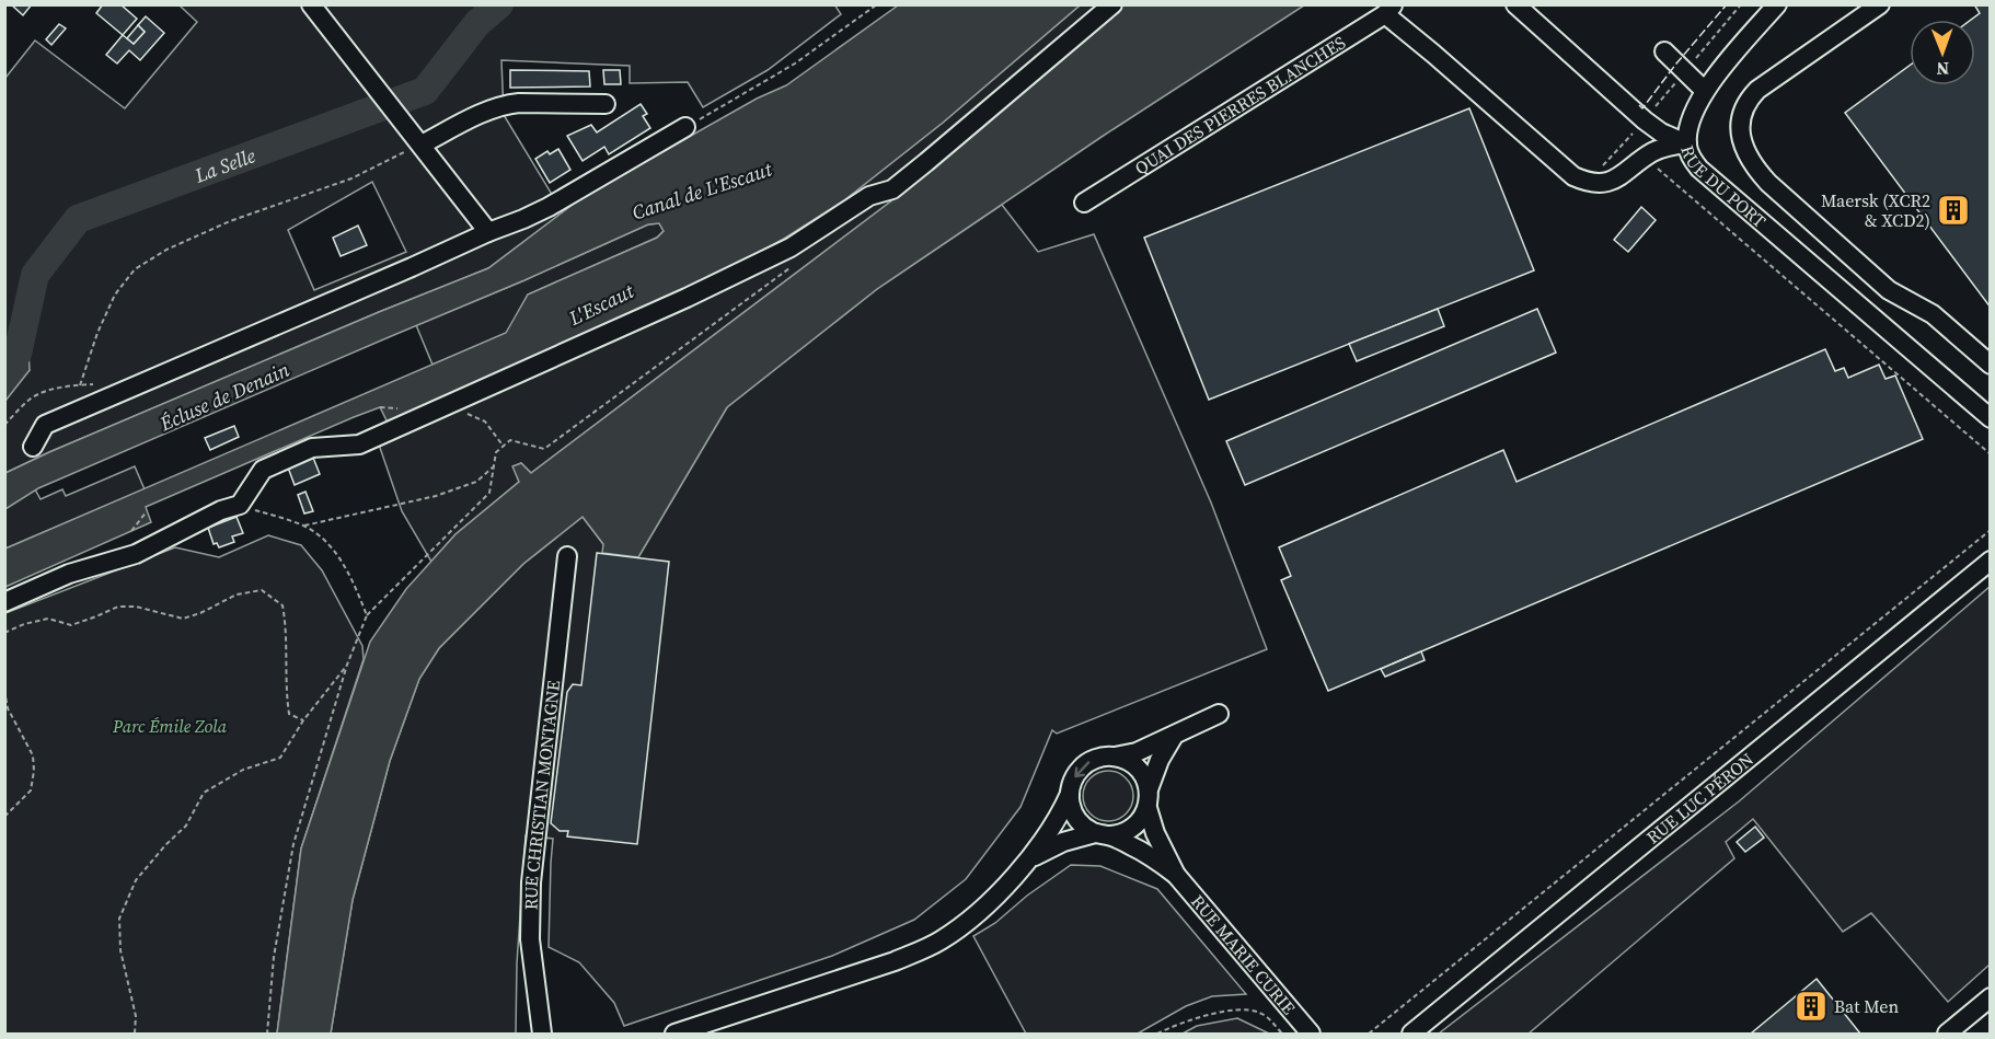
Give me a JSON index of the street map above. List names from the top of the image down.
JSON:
{
  "streets": {
    "street": [
      "QUAI DES PIERRES BLANCHES",
      "RUE DU PORT",
      "RUE CHRISTIAN MONTAGNE",
      "RUE LUC PÉRON",
      "RUE MARIE CURIE"
    ]
  },
  "water": [
    "La Selle",
    "Canal de L'Escaut",
    "L'Escaut",
    "Écluse de Denain"
  ],
  "parks": ["Parc Émile Zola"],
  "places": {
    "building": ["Maersk (XCR2 & XCD2)", "Bat Men"]
  },
  "north": "bottom"
}
